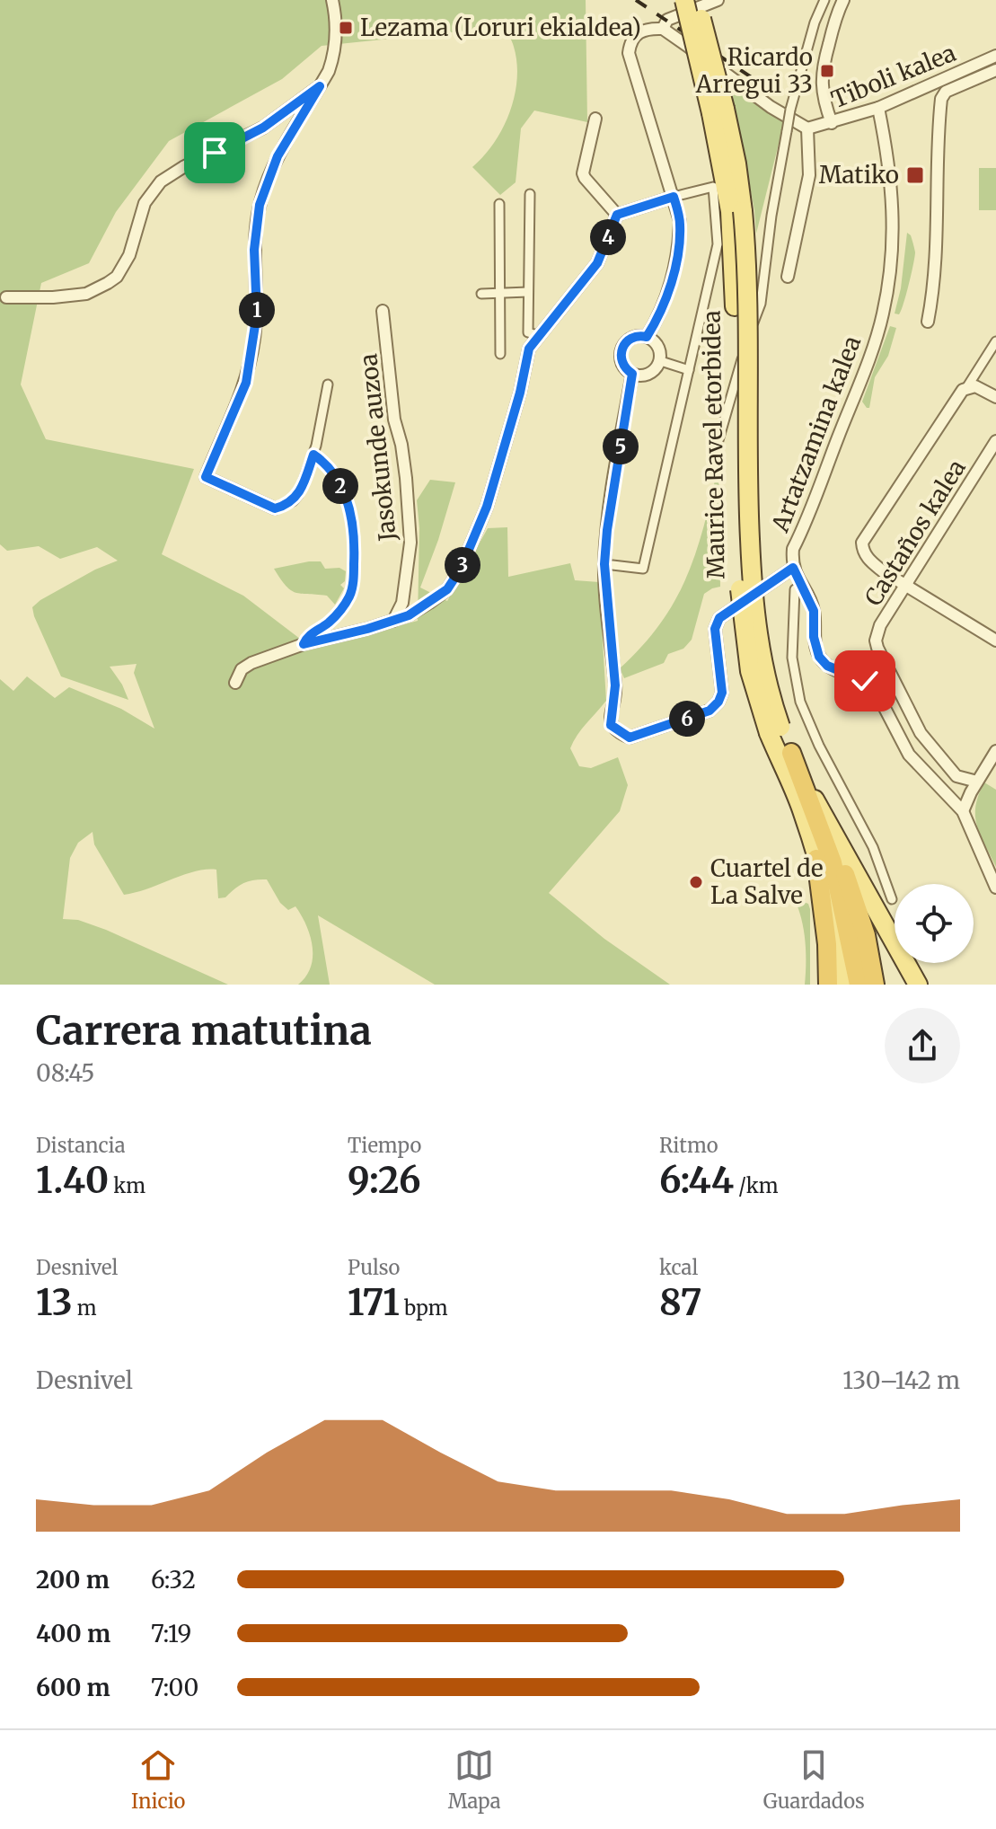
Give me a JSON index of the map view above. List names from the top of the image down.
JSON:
{
  "streets": {
    "highway": ["Maurice Ravel etorbidea"],
    "street": [
      "Tiboli kalea",
      "Artatzamina kalea",
      "Jasokunde auzoa",
      "Castaños kalea"
    ]
  },
  "crossings": [
    ["Tiboli kalea", "Artatzamina kalea"]
  ],
  "places": {
    "transit": ["Lezama (Loruri ekialdea)", "Ricardo Arregui 33", "Matiko"],
    "other": ["Cuartel de La Salve"]
  },
  "page": {
    "pins": [
      "4",
      "1",
      "5",
      "2",
      "3",
      "6"
    ],
    "heading": ["Carrera matutina", "08:45"],
    "stats": [
      ["Distancia", "1.40 km"],
      ["Tiempo", "9:26"],
      ["Ritmo", "6:44 /km"],
      ["Desnivel", "13 m"],
      ["Pulso", "171 bpm"],
      ["kcal", "87"]
    ],
    "chart": ["Desnivel", "130–142 m"],
    "list": [
      {
        "name": "200 m",
        "note": "6:32"
      },
      {
        "name": "400 m",
        "note": "7:19"
      },
      {
        "name": "600 m",
        "note": "7:00"
      }
    ],
    "tabs": ["Inicio", "Mapa", "Guardados"]
  }
}
